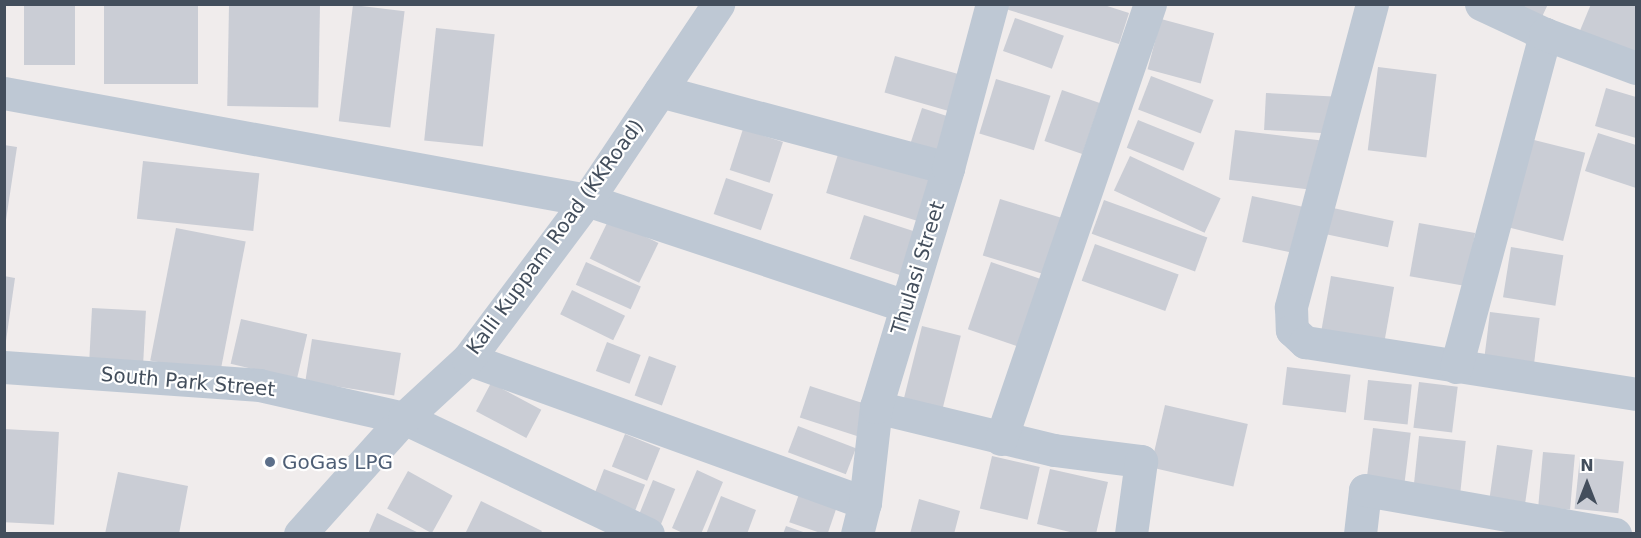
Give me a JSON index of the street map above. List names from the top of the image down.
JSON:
{
  "streets": {
    "street": ["Kalli Kuppam Road (KKRoad)", "Thulasi Street", "South Park Street"]
  },
  "crossings": [
    ["Kalli Kuppam Road (KKRoad)", "South Park Street"]
  ],
  "places": ["GoGas LPG"],
  "north": "top"
}
